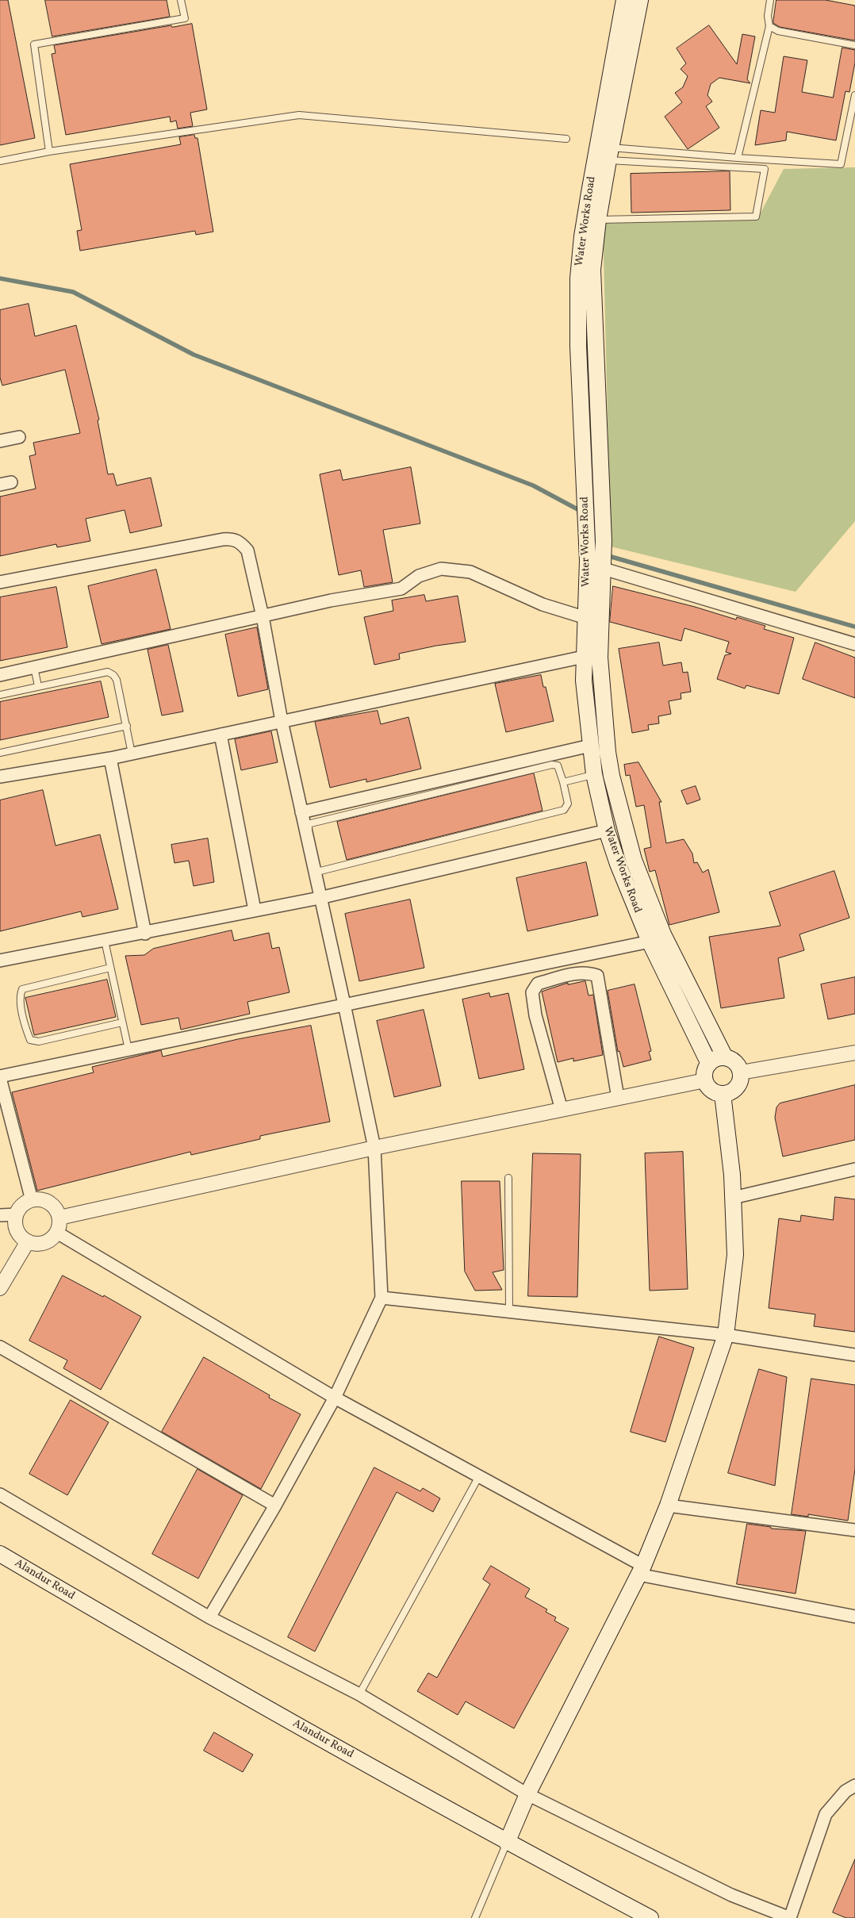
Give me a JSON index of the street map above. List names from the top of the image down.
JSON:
{
  "streets": {
    "main road": ["Water Works Road", "Alandur Road"]
  }
}
